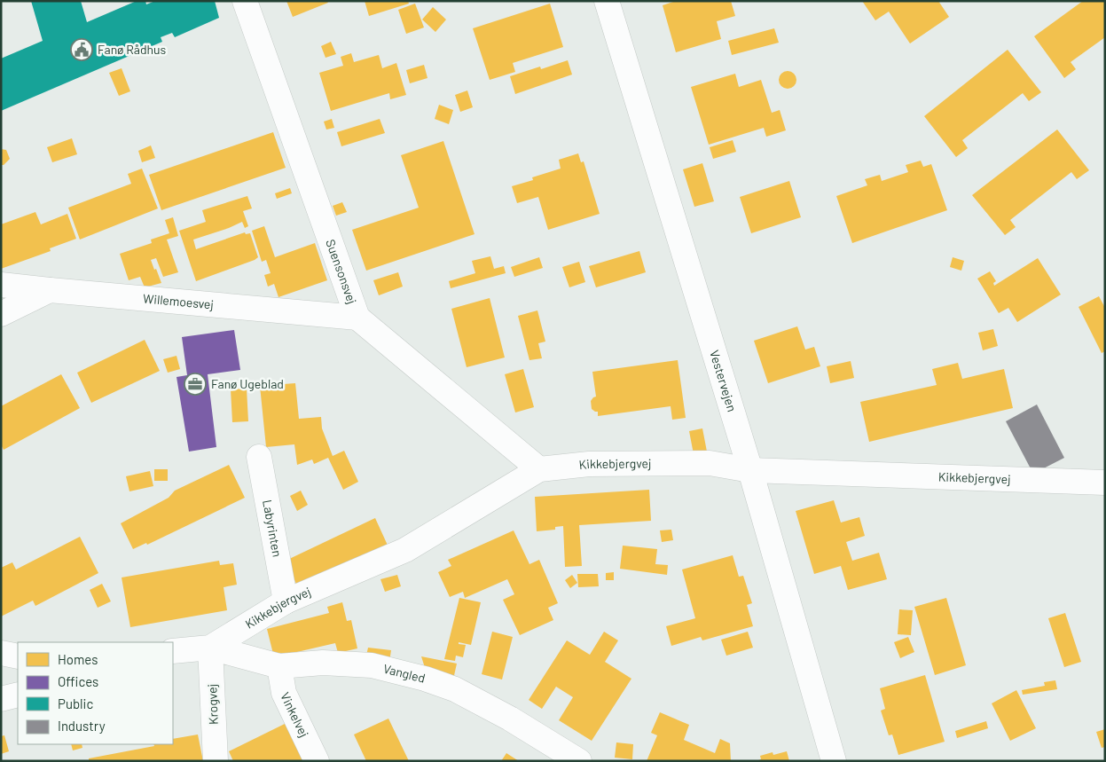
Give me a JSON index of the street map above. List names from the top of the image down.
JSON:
{
  "streets": {
    "street": [
      "Suensonsvej",
      "Willemoesvej",
      "Vestervejen",
      "Kikkebjergvej",
      "Labyrinten",
      "Vangled",
      "Krogvej",
      "Vinkelvej"
    ]
  },
  "crossings": [
    ["Suensonsvej", "Willemoesvej"],
    ["Suensonsvej", "Kikkebjergvej"],
    ["Vestervejen", "Kikkebjergvej"],
    ["Kikkebjergvej", "Labyrinten"],
    ["Kikkebjergvej", "Vangled"],
    ["Kikkebjergvej", "Krogvej"],
    ["Vangled", "Krogvej"],
    ["Vangled", "Vinkelvej"]
  ],
  "places": {
    "public building": ["Fanø Rådhus"],
    "office": ["Fanø Ugeblad"]
  },
  "legend": [
    "Homes",
    "Offices",
    "Public",
    "Industry"
  ]
}
